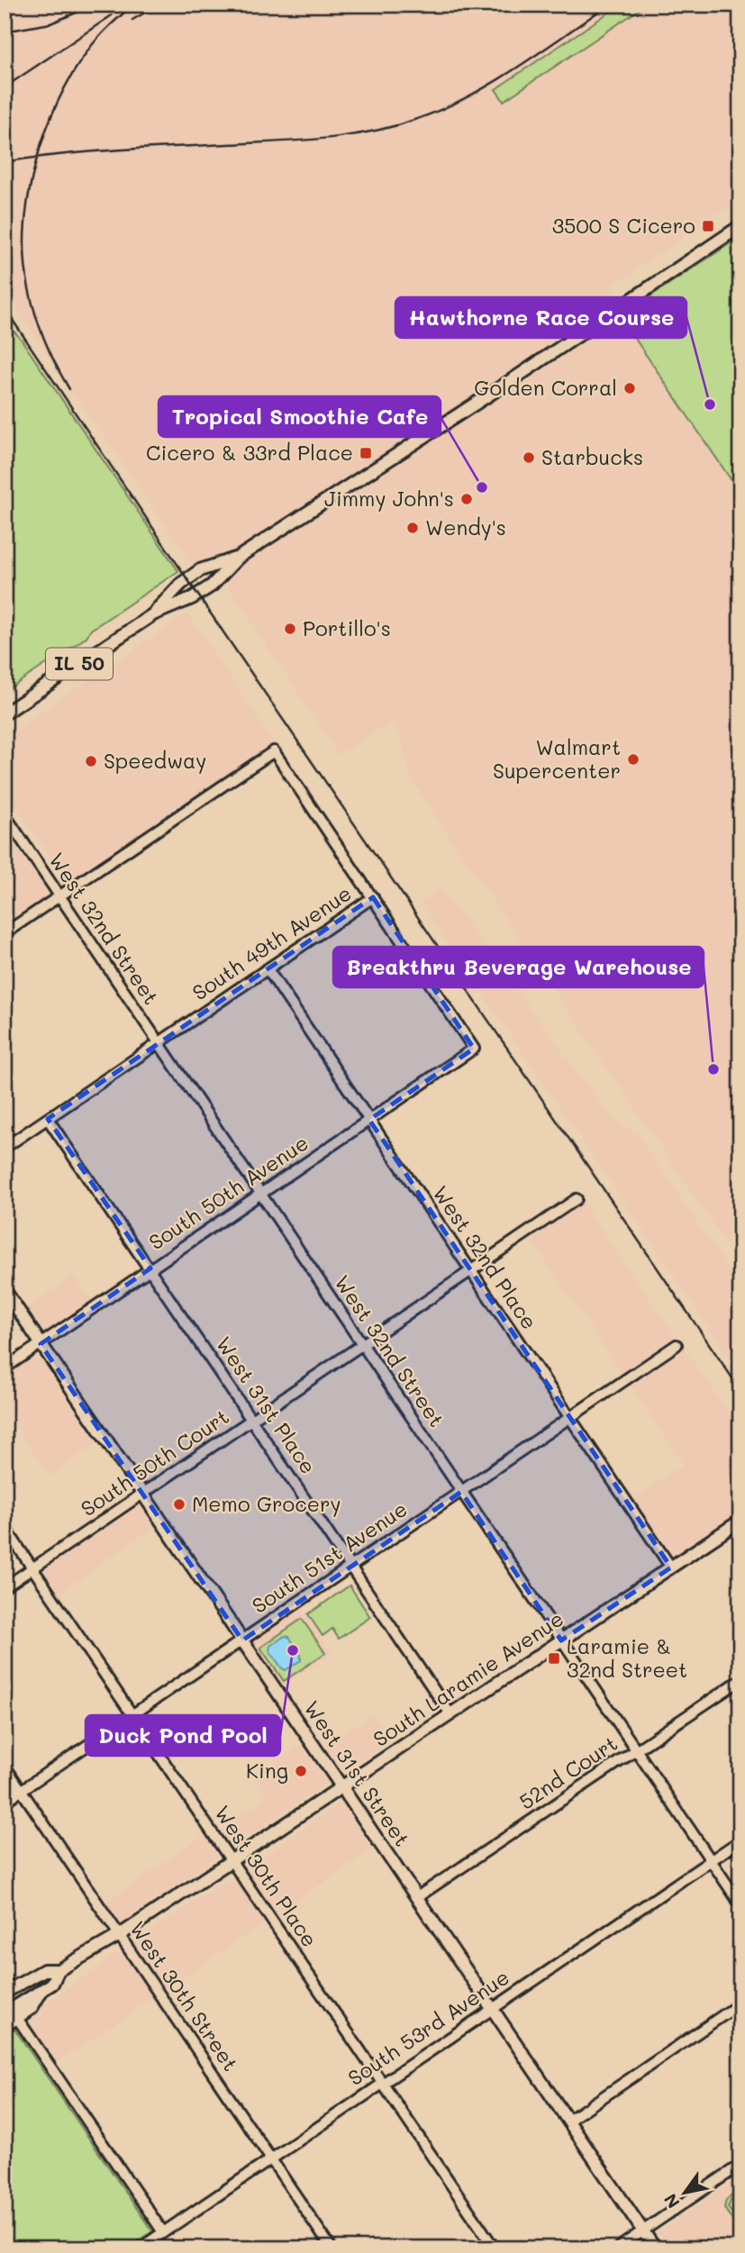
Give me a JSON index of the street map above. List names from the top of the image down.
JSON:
{
  "streets": {
    "main road": ["IL 50", "South Laramie Avenue", "West 31st Street"],
    "street": [
      "West 32nd Street",
      "South 49th Avenue",
      "South 50th Avenue",
      "West 32nd Place",
      "West 31st Place",
      "South 50th Court",
      "South 51st Avenue",
      "52nd Court",
      "West 30th Place",
      "West 30th Street",
      "South 53rd Avenue"
    ]
  },
  "crossings": [
    ["West 32nd Street", "South 49th Avenue"],
    ["West 32nd Street", "South 50th Avenue"],
    ["West 32nd Street", "South 50th Court"],
    ["West 32nd Street", "South 51st Avenue"],
    ["West 32nd Street", "South Laramie Avenue"],
    ["West 32nd Street", "52nd Court"],
    ["West 32nd Street", "South 53rd Avenue"],
    ["South 49th Avenue", "South 50th Avenue"],
    ["South 49th Avenue", "West 32nd Place"],
    ["South 49th Avenue", "West 31st Place"],
    ["South 50th Avenue", "West 32nd Place"],
    ["South 50th Avenue", "West 31st Place"],
    ["South 50th Avenue", "West 31st Street"],
    ["West 32nd Place", "South 50th Court"],
    ["West 32nd Place", "South 51st Avenue"],
    ["West 32nd Place", "South Laramie Avenue"],
    ["West 31st Place", "South 50th Court"],
    ["West 31st Place", "South 51st Avenue"],
    ["West 31st Place", "South Laramie Avenue"],
    ["South 50th Court", "West 31st Street"],
    ["South 50th Court", "West 30th Place"],
    ["South 51st Avenue", "West 31st Street"],
    ["South 51st Avenue", "West 30th Place"],
    ["South 51st Avenue", "West 30th Street"],
    ["South Laramie Avenue", "West 31st Street"],
    ["South Laramie Avenue", "West 30th Place"],
    ["South Laramie Avenue", "West 30th Street"],
    ["52nd Court", "West 31st Street"],
    ["West 31st Street", "South 53rd Avenue"],
    ["West 30th Place", "South 53rd Avenue"],
    ["West 30th Street", "South 53rd Avenue"]
  ],
  "places": {
    "transit": ["3500 S Cicero", "Cicero & 33rd Place", "Laramie & 32nd Street"],
    "other": [
      "Golden Corral",
      "Hawthorne Race Course",
      "Starbucks",
      "Tropical Smoothie Cafe",
      "Jimmy John's",
      "Wendy's",
      "Portillo's",
      "Walmart Supercenter",
      "Speedway",
      "Breakthru Beverage Warehouse",
      "Memo Grocery",
      "Duck Pond Pool",
      "King"
    ]
  },
  "north": "bottom left"
}
